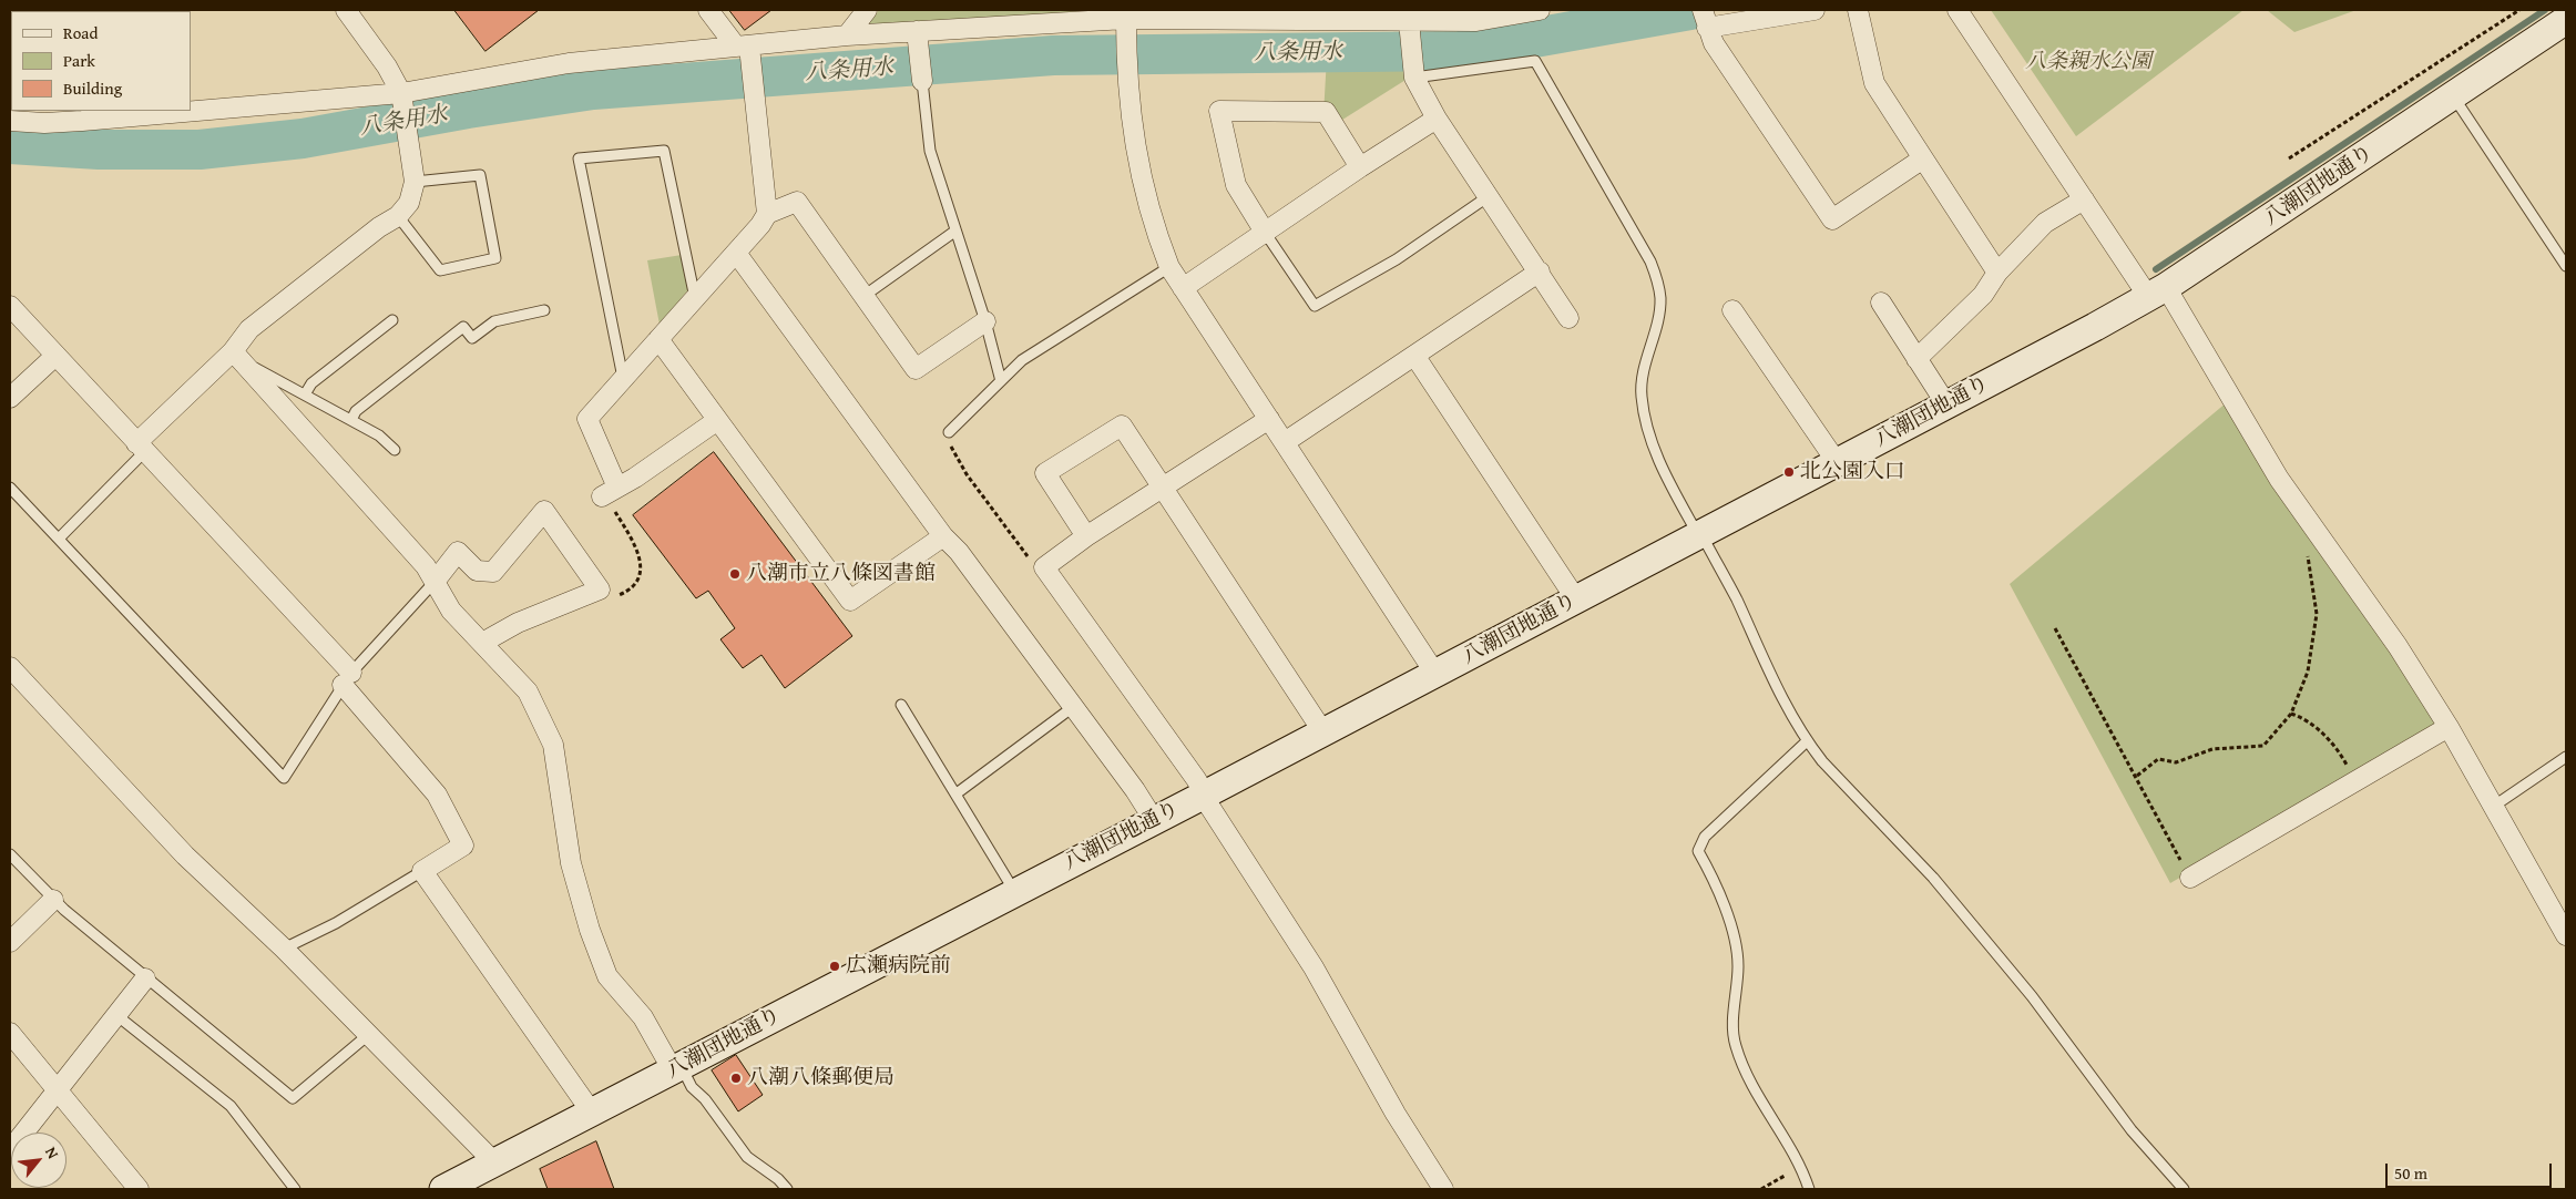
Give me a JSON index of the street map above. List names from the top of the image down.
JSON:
{
  "streets": {
    "street": ["八潮団地通り"]
  },
  "water": ["八条用水"],
  "parks": ["八条親水公園"],
  "places": [
    "北公園入口",
    "八潮市立八條図書館",
    "広瀬病院前",
    "八潮八條郵便局"
  ],
  "legend": ["Road", "Park", "Building"],
  "scale_bar": "50 m",
  "north": "top right"
}
